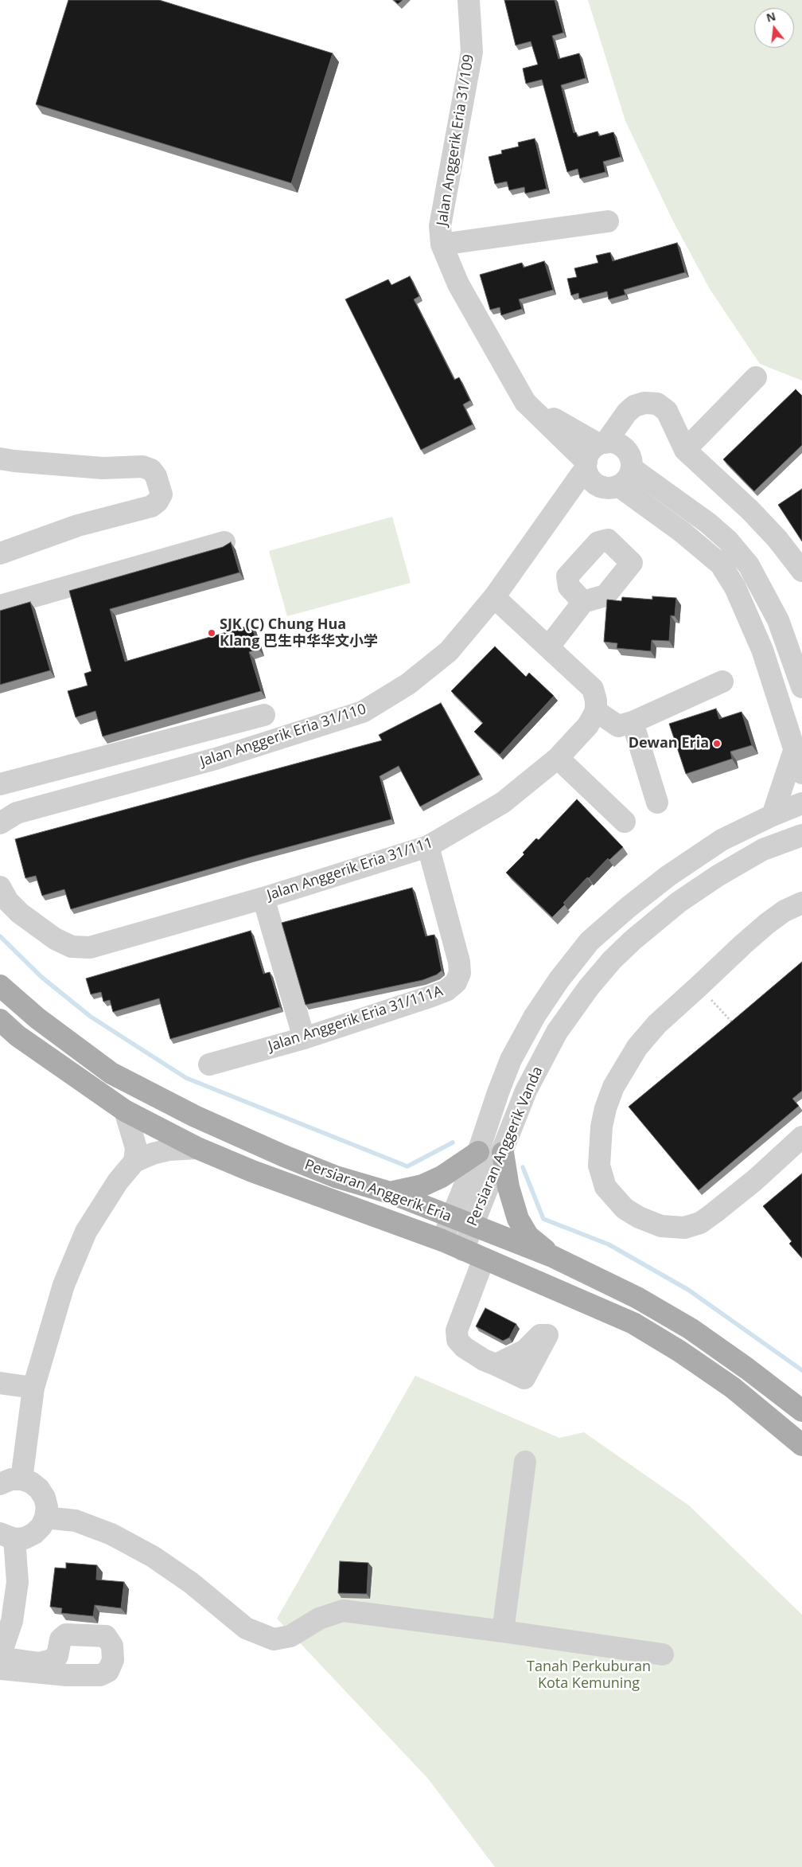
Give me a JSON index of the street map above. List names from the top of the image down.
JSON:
{
  "streets": {
    "main road": ["Persiaran Anggerik Eria"],
    "street": [
      "Jalan Anggerik Eria 31/109",
      "Jalan Anggerik Eria 31/110",
      "Jalan Anggerik Eria 31/111",
      "Jalan Anggerik Eria 31/111A",
      "Persiaran Anggerik Vanda"
    ]
  },
  "crossings": [
    ["Jalan Anggerik Eria 31/109", "Jalan Anggerik Eria 31/110"],
    ["Jalan Anggerik Eria 31/111", "Jalan Anggerik Eria 31/111A"],
    ["Persiaran Anggerik Vanda", "Persiaran Anggerik Eria"]
  ],
  "parks": ["Tanah Perkuburan Kota Kemuning"],
  "places": ["SJK (C) Chung Hua Klang 巴生中华华文小学", "Dewan Eria"],
  "north": "top"
}
